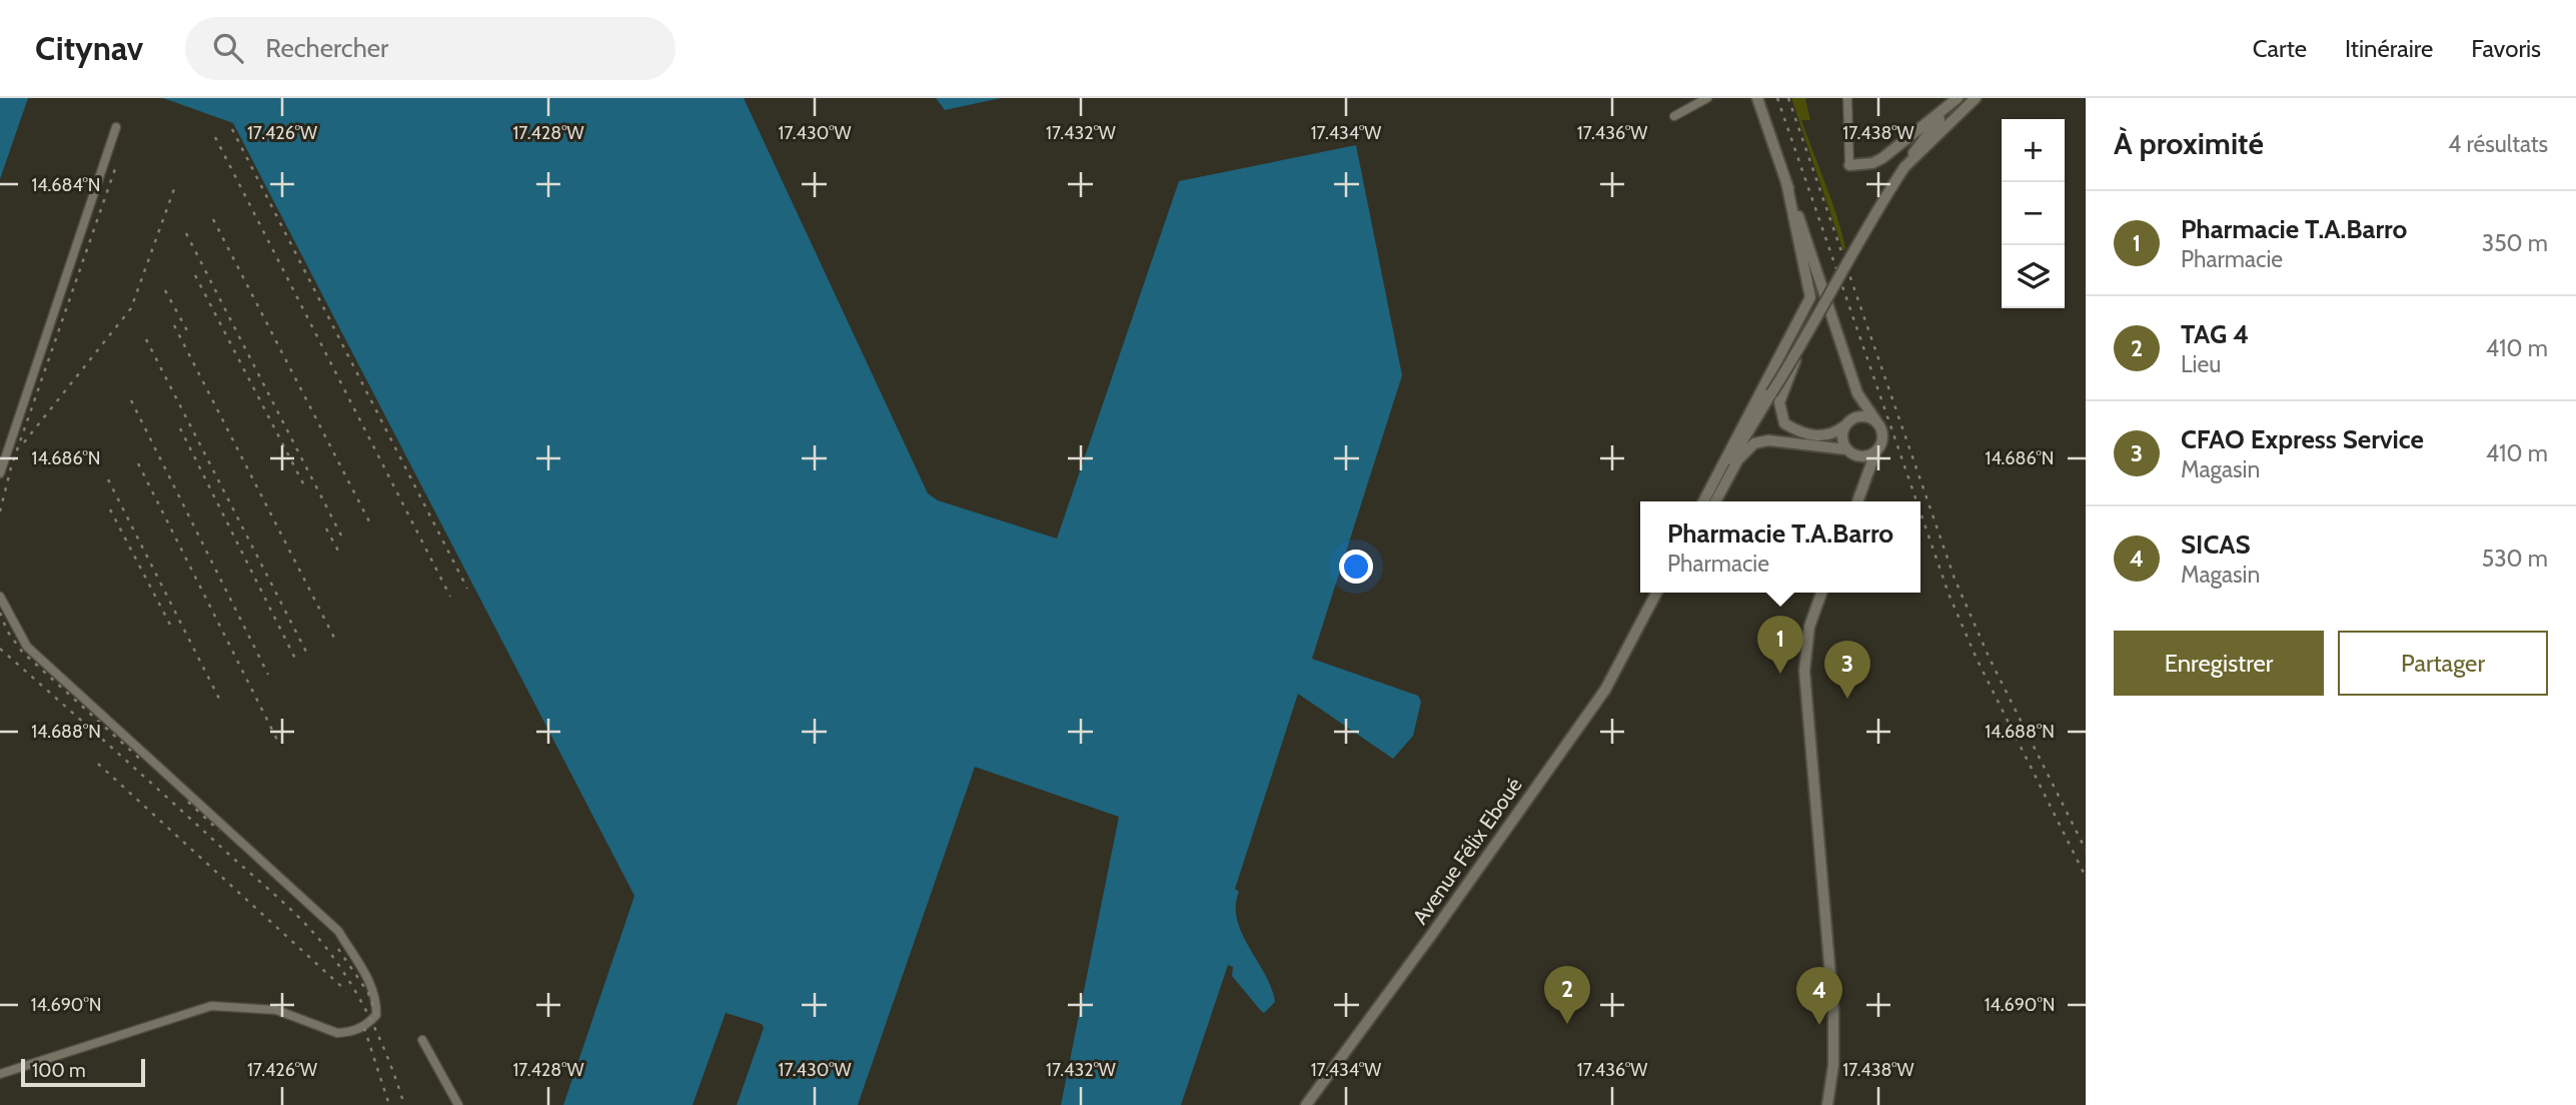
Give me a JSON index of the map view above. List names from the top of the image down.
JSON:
{
  "streets": {
    "street": ["Avenue Félix Eboué"]
  },
  "scale_bar": "100 m",
  "page": {
    "header": "Citynav",
    "search": "Rechercher",
    "nav": ["Carte", "Itinéraire", "Favoris"],
    "heading": ["À proximité", "4 résultats"],
    "map_buttons": ["+", "−"],
    "list": [
      {
        "mark": "1",
        "name": "Pharmacie T.A.Barro",
        "note": "Pharmacie",
        "value": "350 m"
      },
      {
        "mark": "2",
        "name": "TAG 4",
        "note": "Lieu",
        "value": "410 m"
      },
      {
        "mark": "3",
        "name": "CFAO Express Service",
        "note": "Magasin",
        "value": "410 m"
      },
      {
        "mark": "4",
        "name": "SICAS",
        "note": "Magasin",
        "value": "530 m"
      }
    ],
    "popup": ["Pharmacie T.A.Barro", "Pharmacie"],
    "buttons": ["Enregistrer", "Partager"],
    "pins": [
      "1",
      "3",
      "2",
      "4"
    ],
    "scale": "100 m"
  },
  "coordinates": [
    "17.426°W",
    "17.428°W",
    "17.430°W",
    "17.432°W",
    "17.434°W",
    "17.436°W",
    "17.438°W",
    "14.684°N",
    "14.686°N",
    "14.688°N",
    "14.690°N"
  ]
}
